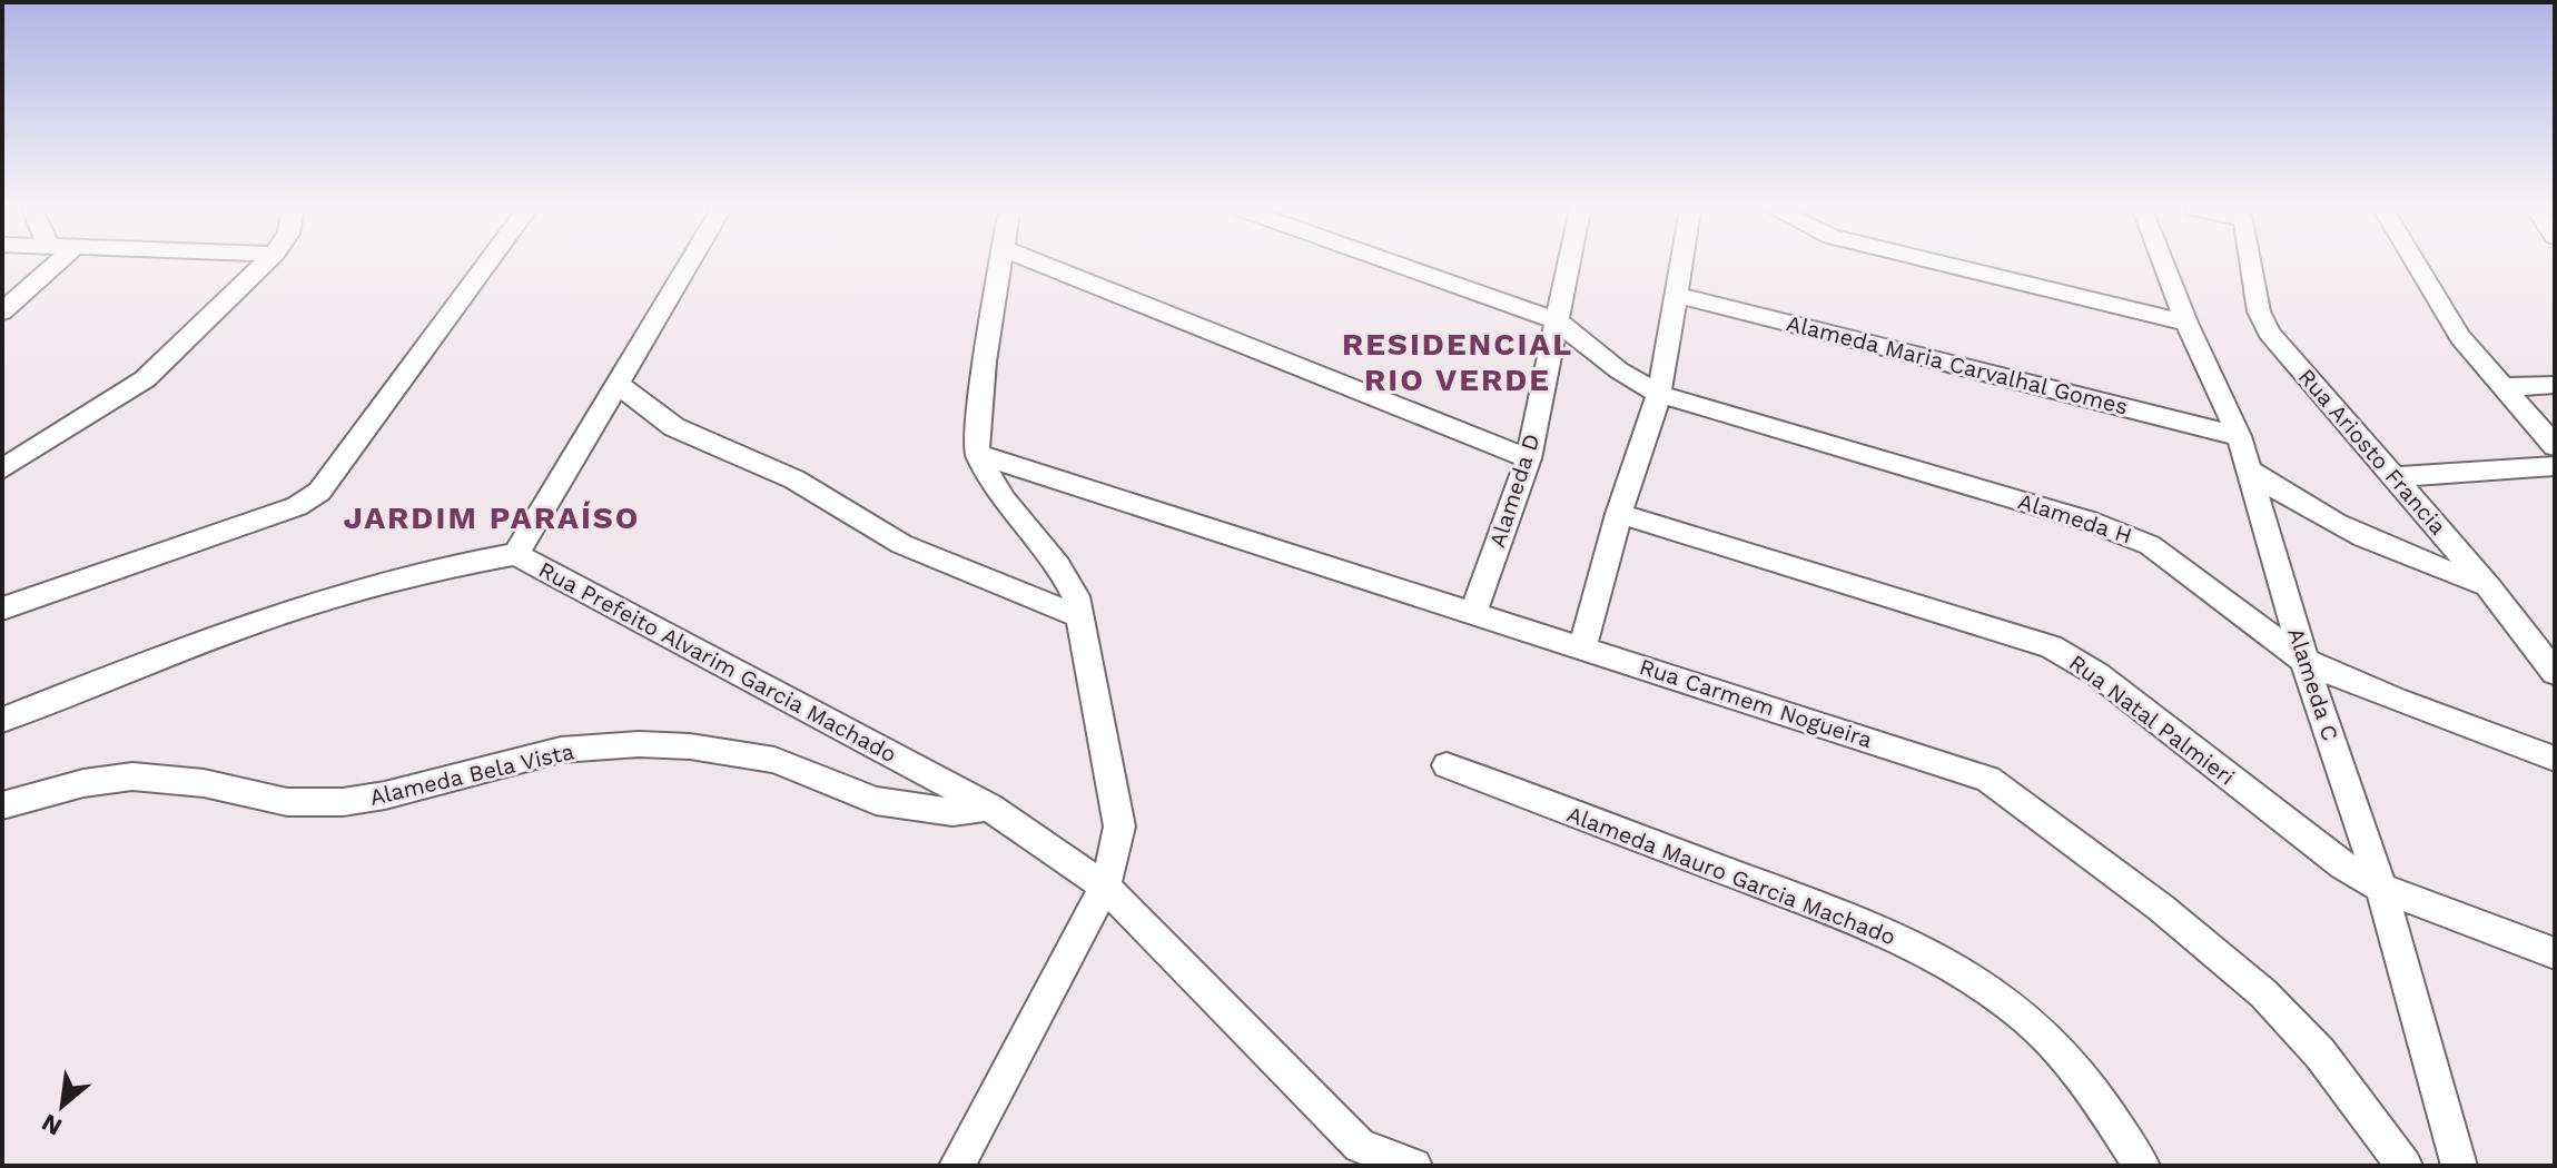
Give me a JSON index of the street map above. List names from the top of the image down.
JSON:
{
  "streets": {
    "street": [
      "Alameda Maria Carvalhal Gomes",
      "Rua Ariosto Francia",
      "Alameda D",
      "Alameda H",
      "Rua Prefeito Alvarim Garcia Machado",
      "Alameda C",
      "Rua Carmem Nogueira",
      "Rua Natal Palmieri",
      "Alameda Bela Vista",
      "Alameda Mauro Garcia Machado"
    ]
  },
  "crossings": [
    ["Alameda Maria Carvalhal Gomes", "Alameda C"],
    ["Alameda D", "Alameda H"],
    ["Alameda D", "Rua Carmem Nogueira"],
    ["Alameda H", "Alameda C"],
    ["Rua Prefeito Alvarim Garcia Machado", "Alameda Bela Vista"],
    ["Alameda C", "Rua Natal Palmieri"]
  ],
  "districts": ["RESIDENCIAL RIO VERDE", "JARDIM PARAÍSO"],
  "north": "bottom left"
}
